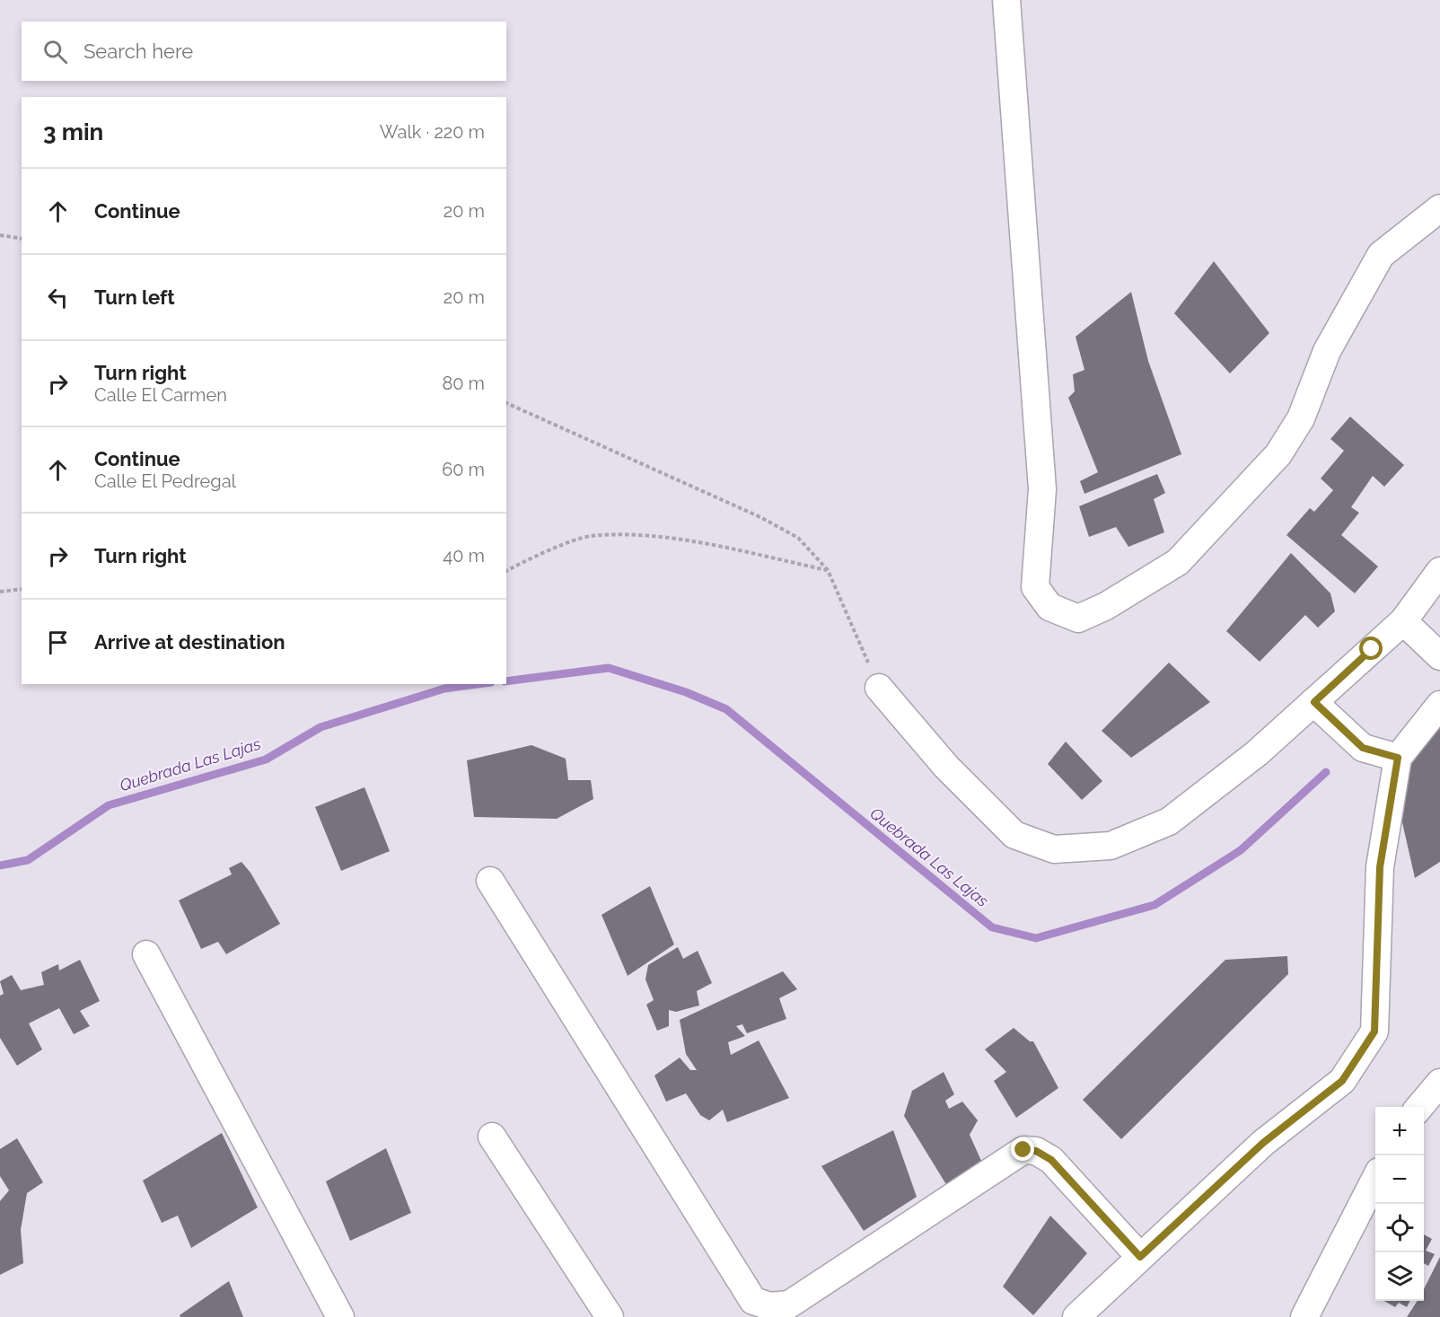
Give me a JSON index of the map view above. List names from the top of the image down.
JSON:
{
  "water": ["Quebrada Las Lajas"],
  "page": {
    "search": "Search here",
    "heading": ["3 min", "Walk · 220 m"],
    "list": [
      ["Continue", "20 m"],
      ["Turn left", "20 m"],
      ["Turn right", "Calle El Carmen", "80 m"],
      ["Continue", "Calle El Pedregal", "60 m"],
      ["Turn right", "40 m"],
      "Arrive at destination"
    ],
    "map_buttons": ["+", "−"]
  }
}
